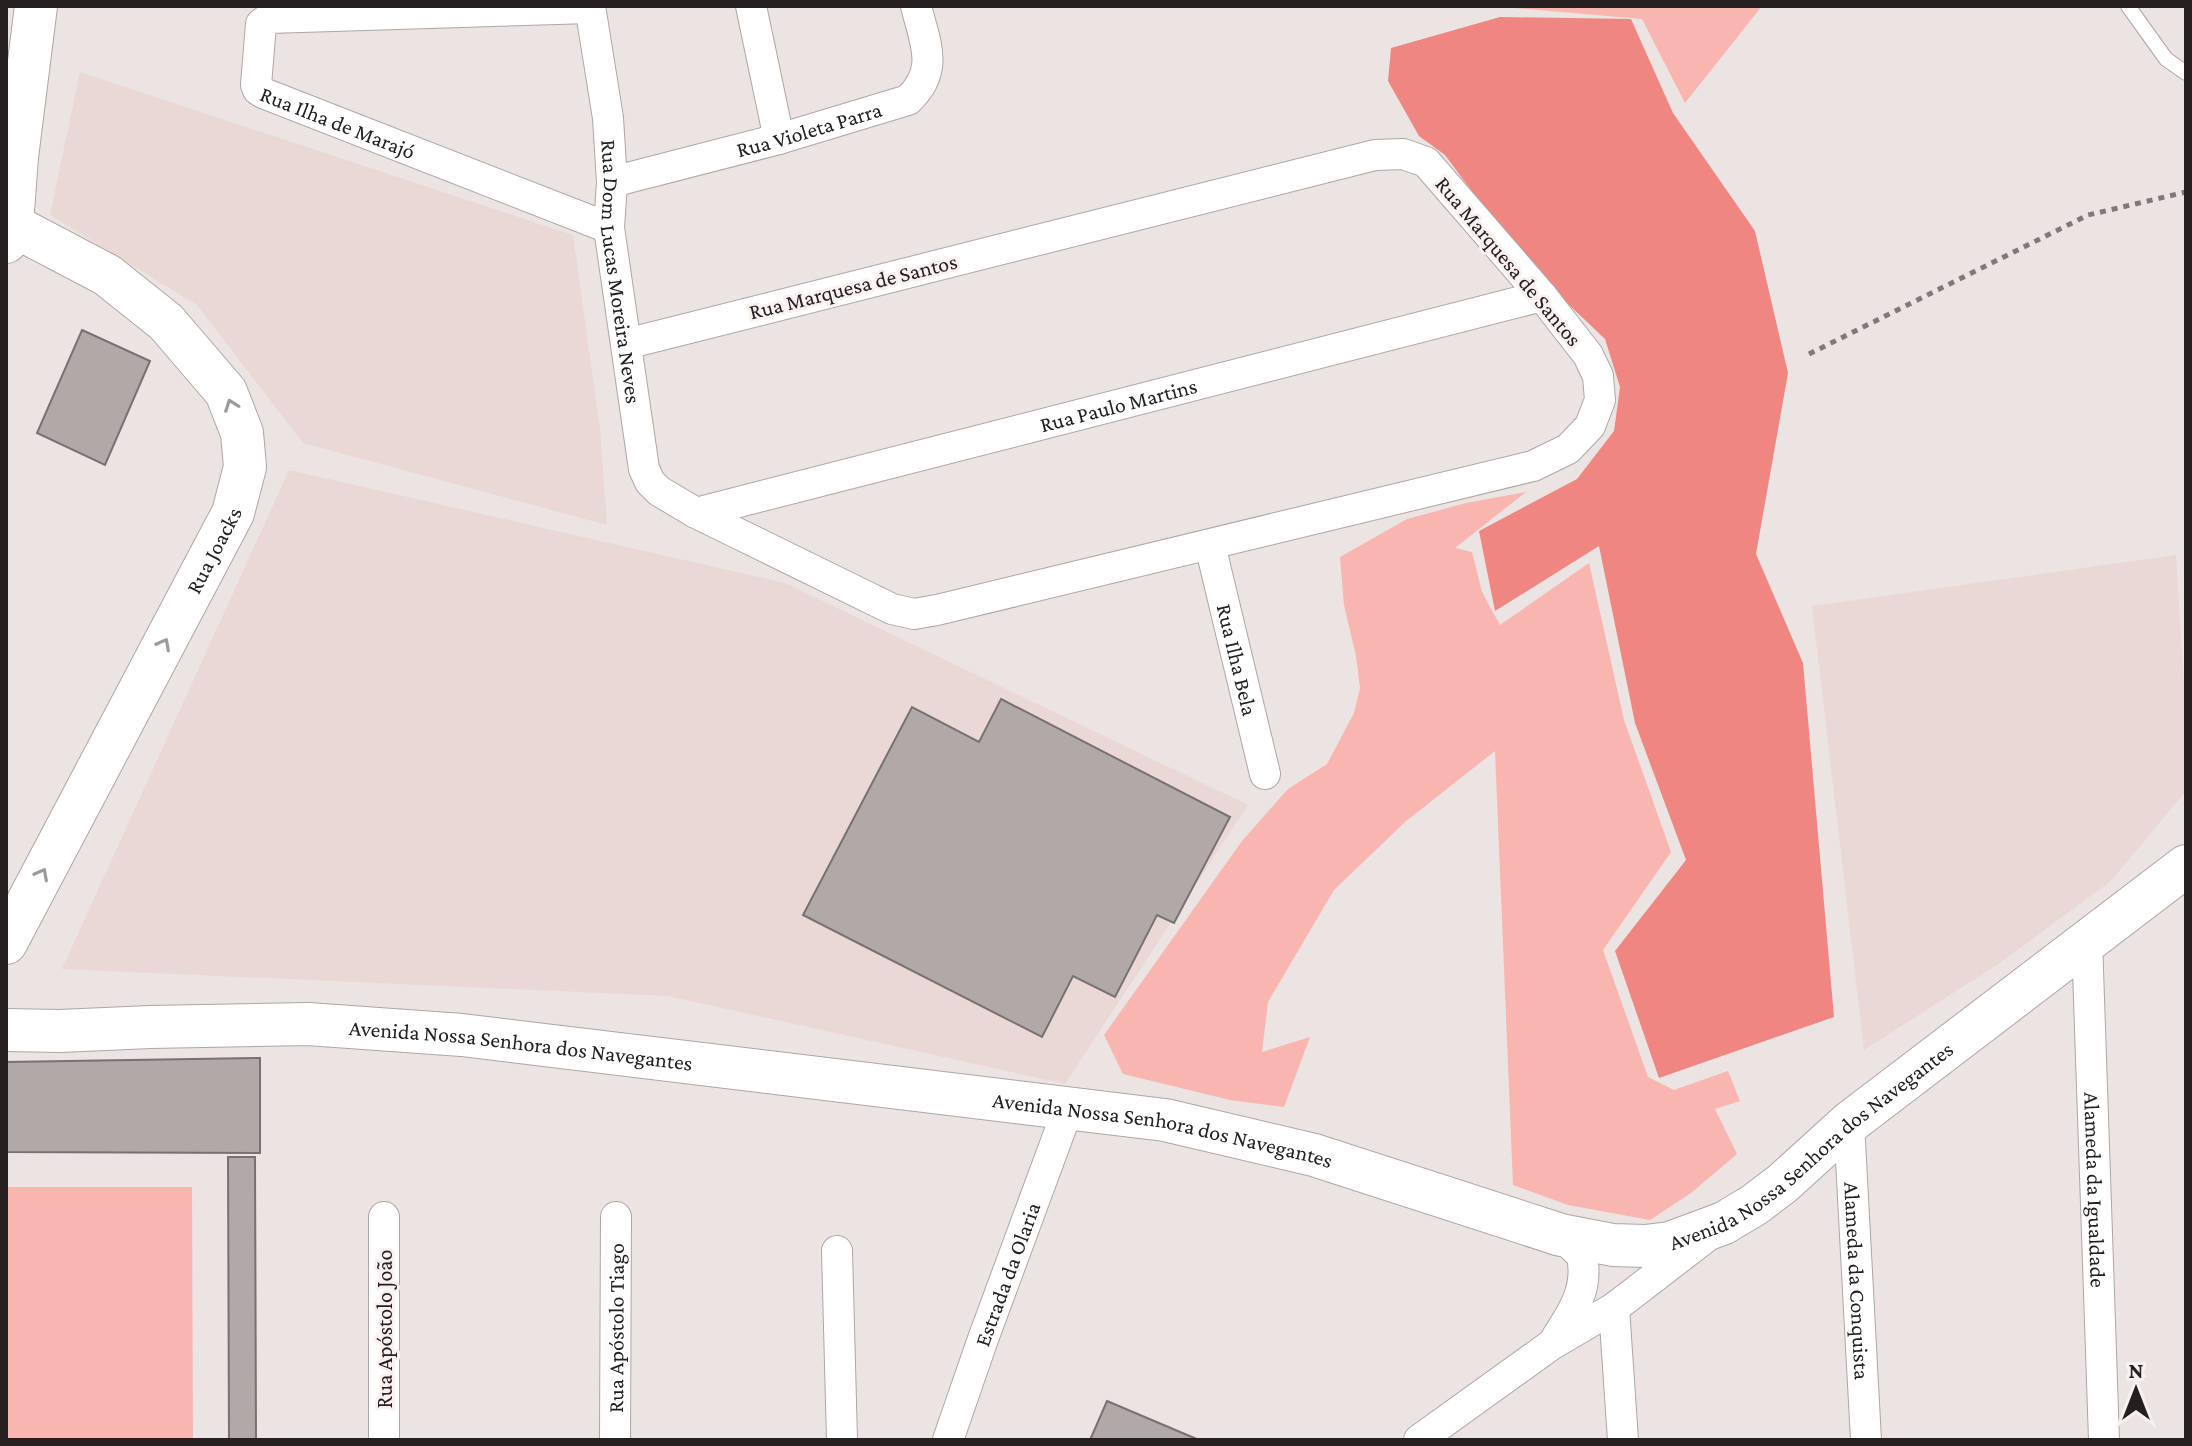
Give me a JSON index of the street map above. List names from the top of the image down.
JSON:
{
  "streets": {
    "main road": ["Rua Joacks", "Avenida Nossa Senhora dos Navegantes"],
    "street": [
      "Rua Ilha de Marajó",
      "Rua Violeta Parra",
      "Rua Marquesa de Santos",
      "Rua Dom Lucas Moreira Neves",
      "Rua Paulo Martins",
      "Rua Ilha Bela",
      "Alameda da Igualdade",
      "Estrada da Olaria",
      "Alameda da Conquista",
      "Rua Apóstolo João",
      "Rua Apóstolo Tiago"
    ]
  },
  "crossings": [
    ["Rua Ilha de Marajó", "Rua Dom Lucas Moreira Neves"],
    ["Rua Violeta Parra", "Rua Dom Lucas Moreira Neves"],
    ["Rua Marquesa de Santos", "Rua Dom Lucas Moreira Neves"],
    ["Rua Marquesa de Santos", "Rua Paulo Martins"],
    ["Rua Marquesa de Santos", "Rua Ilha Bela"],
    ["Rua Dom Lucas Moreira Neves", "Rua Paulo Martins"],
    ["Avenida Nossa Senhora dos Navegantes", "Alameda da Igualdade"],
    ["Avenida Nossa Senhora dos Navegantes", "Estrada da Olaria"],
    ["Avenida Nossa Senhora dos Navegantes", "Alameda da Conquista"]
  ],
  "one_way": ["Rua Joacks"],
  "north": "top"
}
